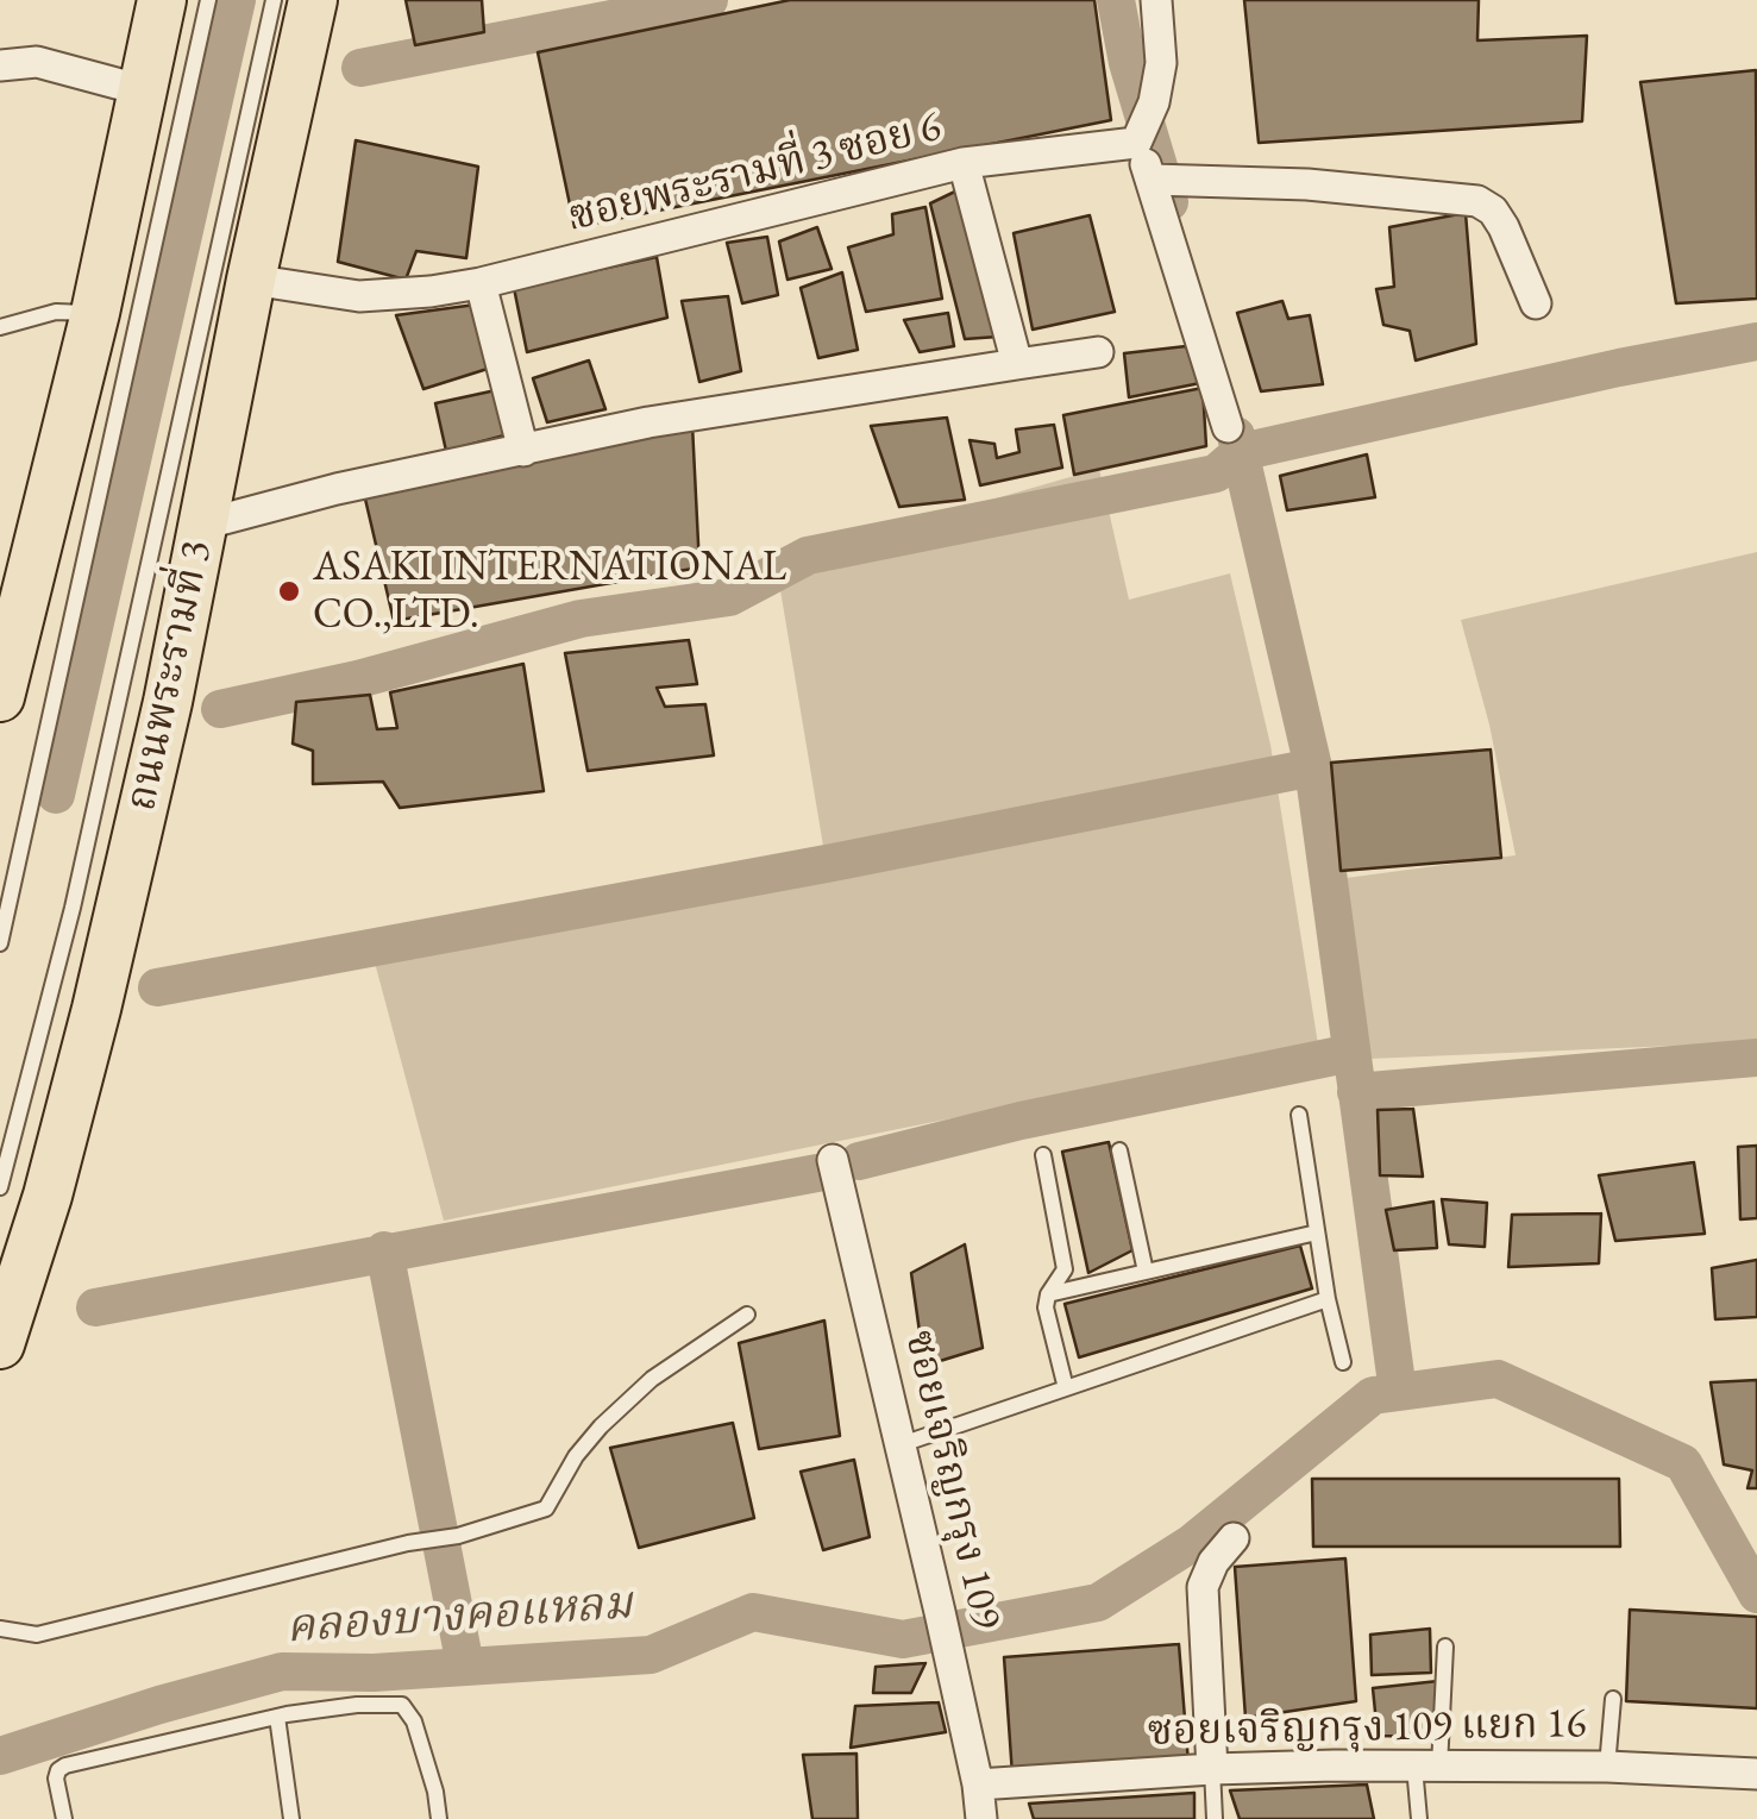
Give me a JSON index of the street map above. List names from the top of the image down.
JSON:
{
  "streets": {
    "main road": ["ถนนพระรามที่ 3"],
    "street": ["ซอยพระรามที่ 3 ซอย 6", "ซอยเจริญกรุง 109", "ซอยเจริญกรุง 109 แยก 16"]
  },
  "crossings": [
    ["ซอยพระรามที่ 3 ซอย 6", "ถนนพระรามที่ 3"],
    ["ซอยเจริญกรุง 109", "ซอยเจริญกรุง 109 แยก 16"]
  ],
  "water": ["คลองบางคอแหลม"],
  "places": ["ASAKI INTERNATIONAL CO.,LTD."]
}
